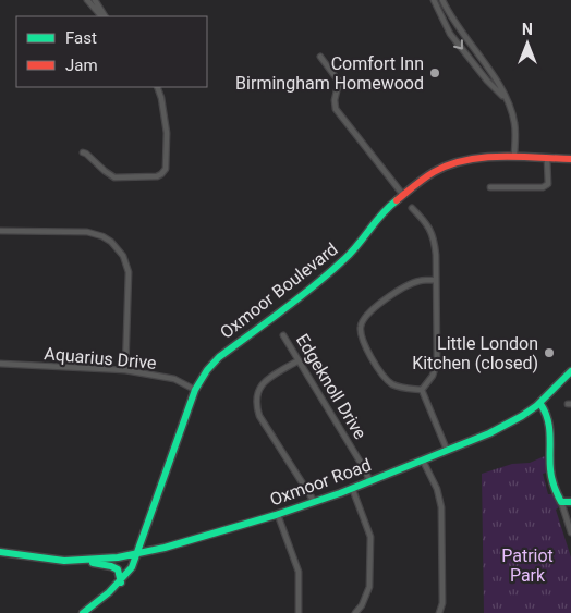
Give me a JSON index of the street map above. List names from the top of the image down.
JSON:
{
  "streets": {
    "main road": ["Oxmoor Boulevard", "Oxmoor Road"],
    "street": ["Aquarius Drive", "Edgeknoll Drive"]
  },
  "crossings": [
    ["Oxmoor Boulevard", "Aquarius Drive"],
    ["Oxmoor Boulevard", "Oxmoor Road"],
    ["Edgeknoll Drive", "Oxmoor Road"]
  ],
  "parks": ["Patriot Park"],
  "places": ["Comfort Inn Birmingham Homewood", "Little London Kitchen (closed)"],
  "legend": ["Fast", "Jam"],
  "north": "top"
}
